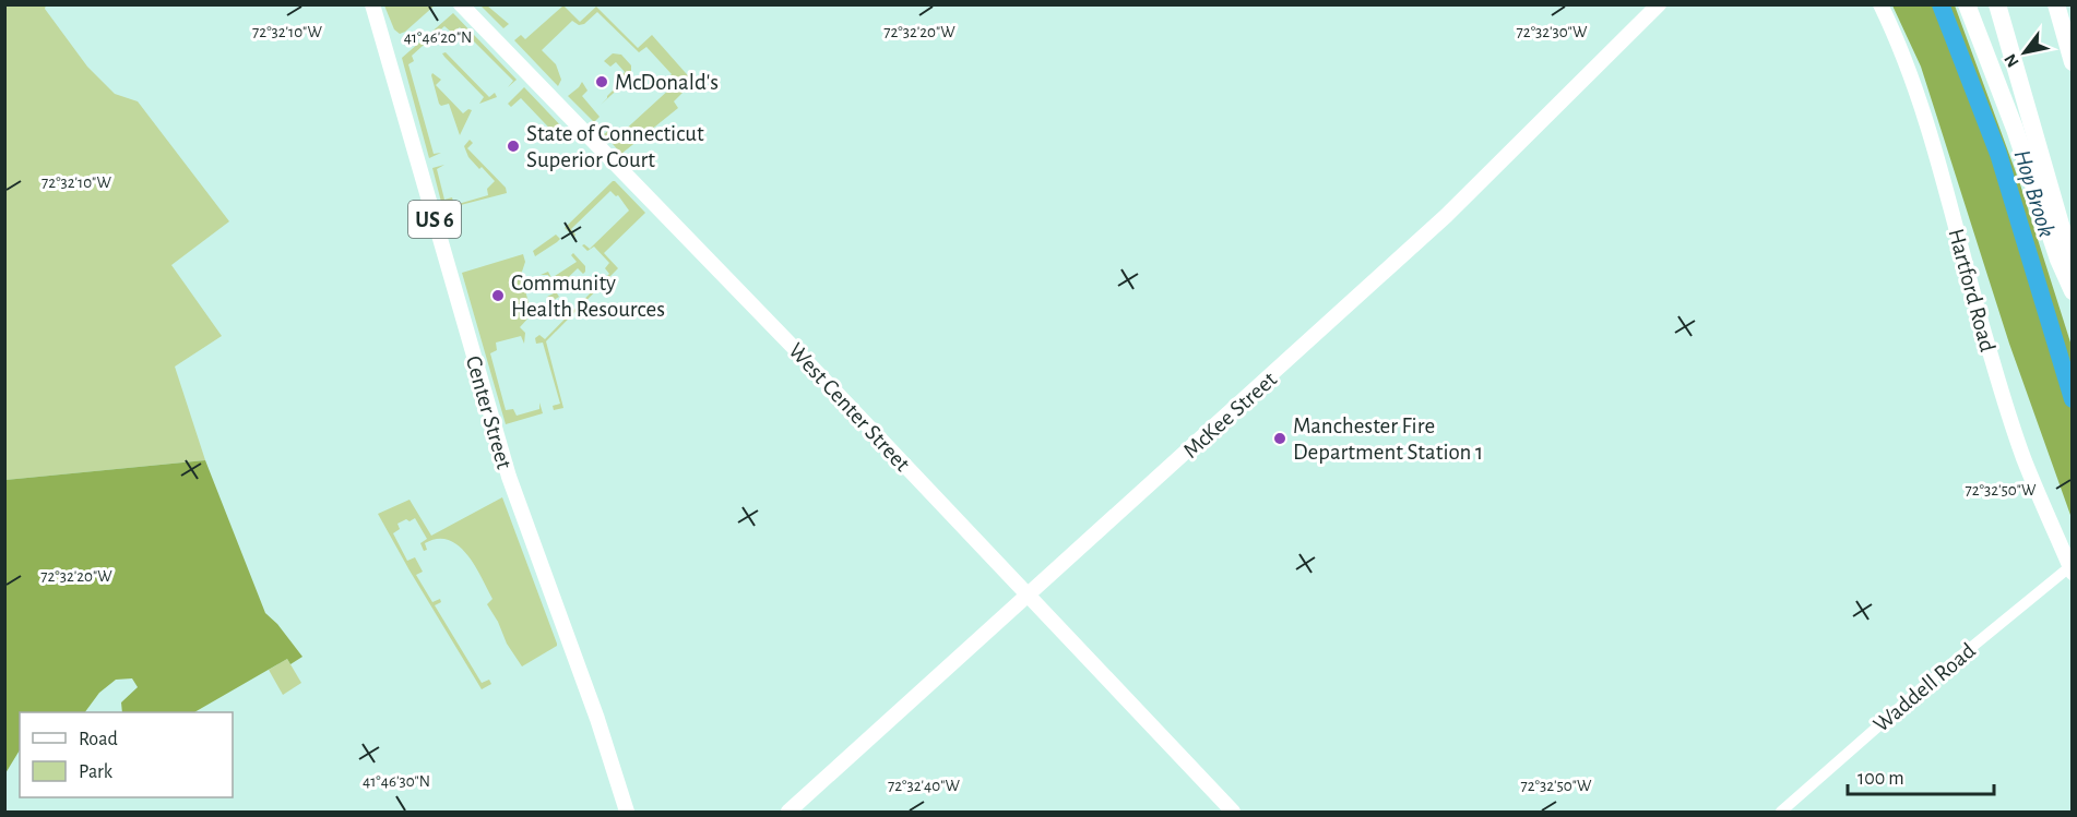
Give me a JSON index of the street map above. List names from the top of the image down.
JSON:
{
  "streets": {
    "main road": [
      "US 6",
      "Hartford Road",
      "West Center Street",
      "Center Street",
      "McKee Street"
    ],
    "street": ["Waddell Road"]
  },
  "crossings": [
    ["Hartford Road", "Waddell Road"],
    ["West Center Street", "McKee Street"]
  ],
  "water": ["Hop Brook"],
  "places": [
    "McDonald's",
    "State of Connecticut Superior Court",
    "Community Health Resources",
    "Manchester Fire Department Station 1"
  ],
  "legend": ["Road", "Park"],
  "scale_bar": "100 m",
  "north": "bottom left",
  "coordinates": [
    "72°32'10\"W",
    "72°32'20\"W",
    "72°32'30\"W",
    "41°46'20\"N",
    "72°32'50\"W",
    "41°46'30\"N",
    "72°32'40\"W"
  ]
}
